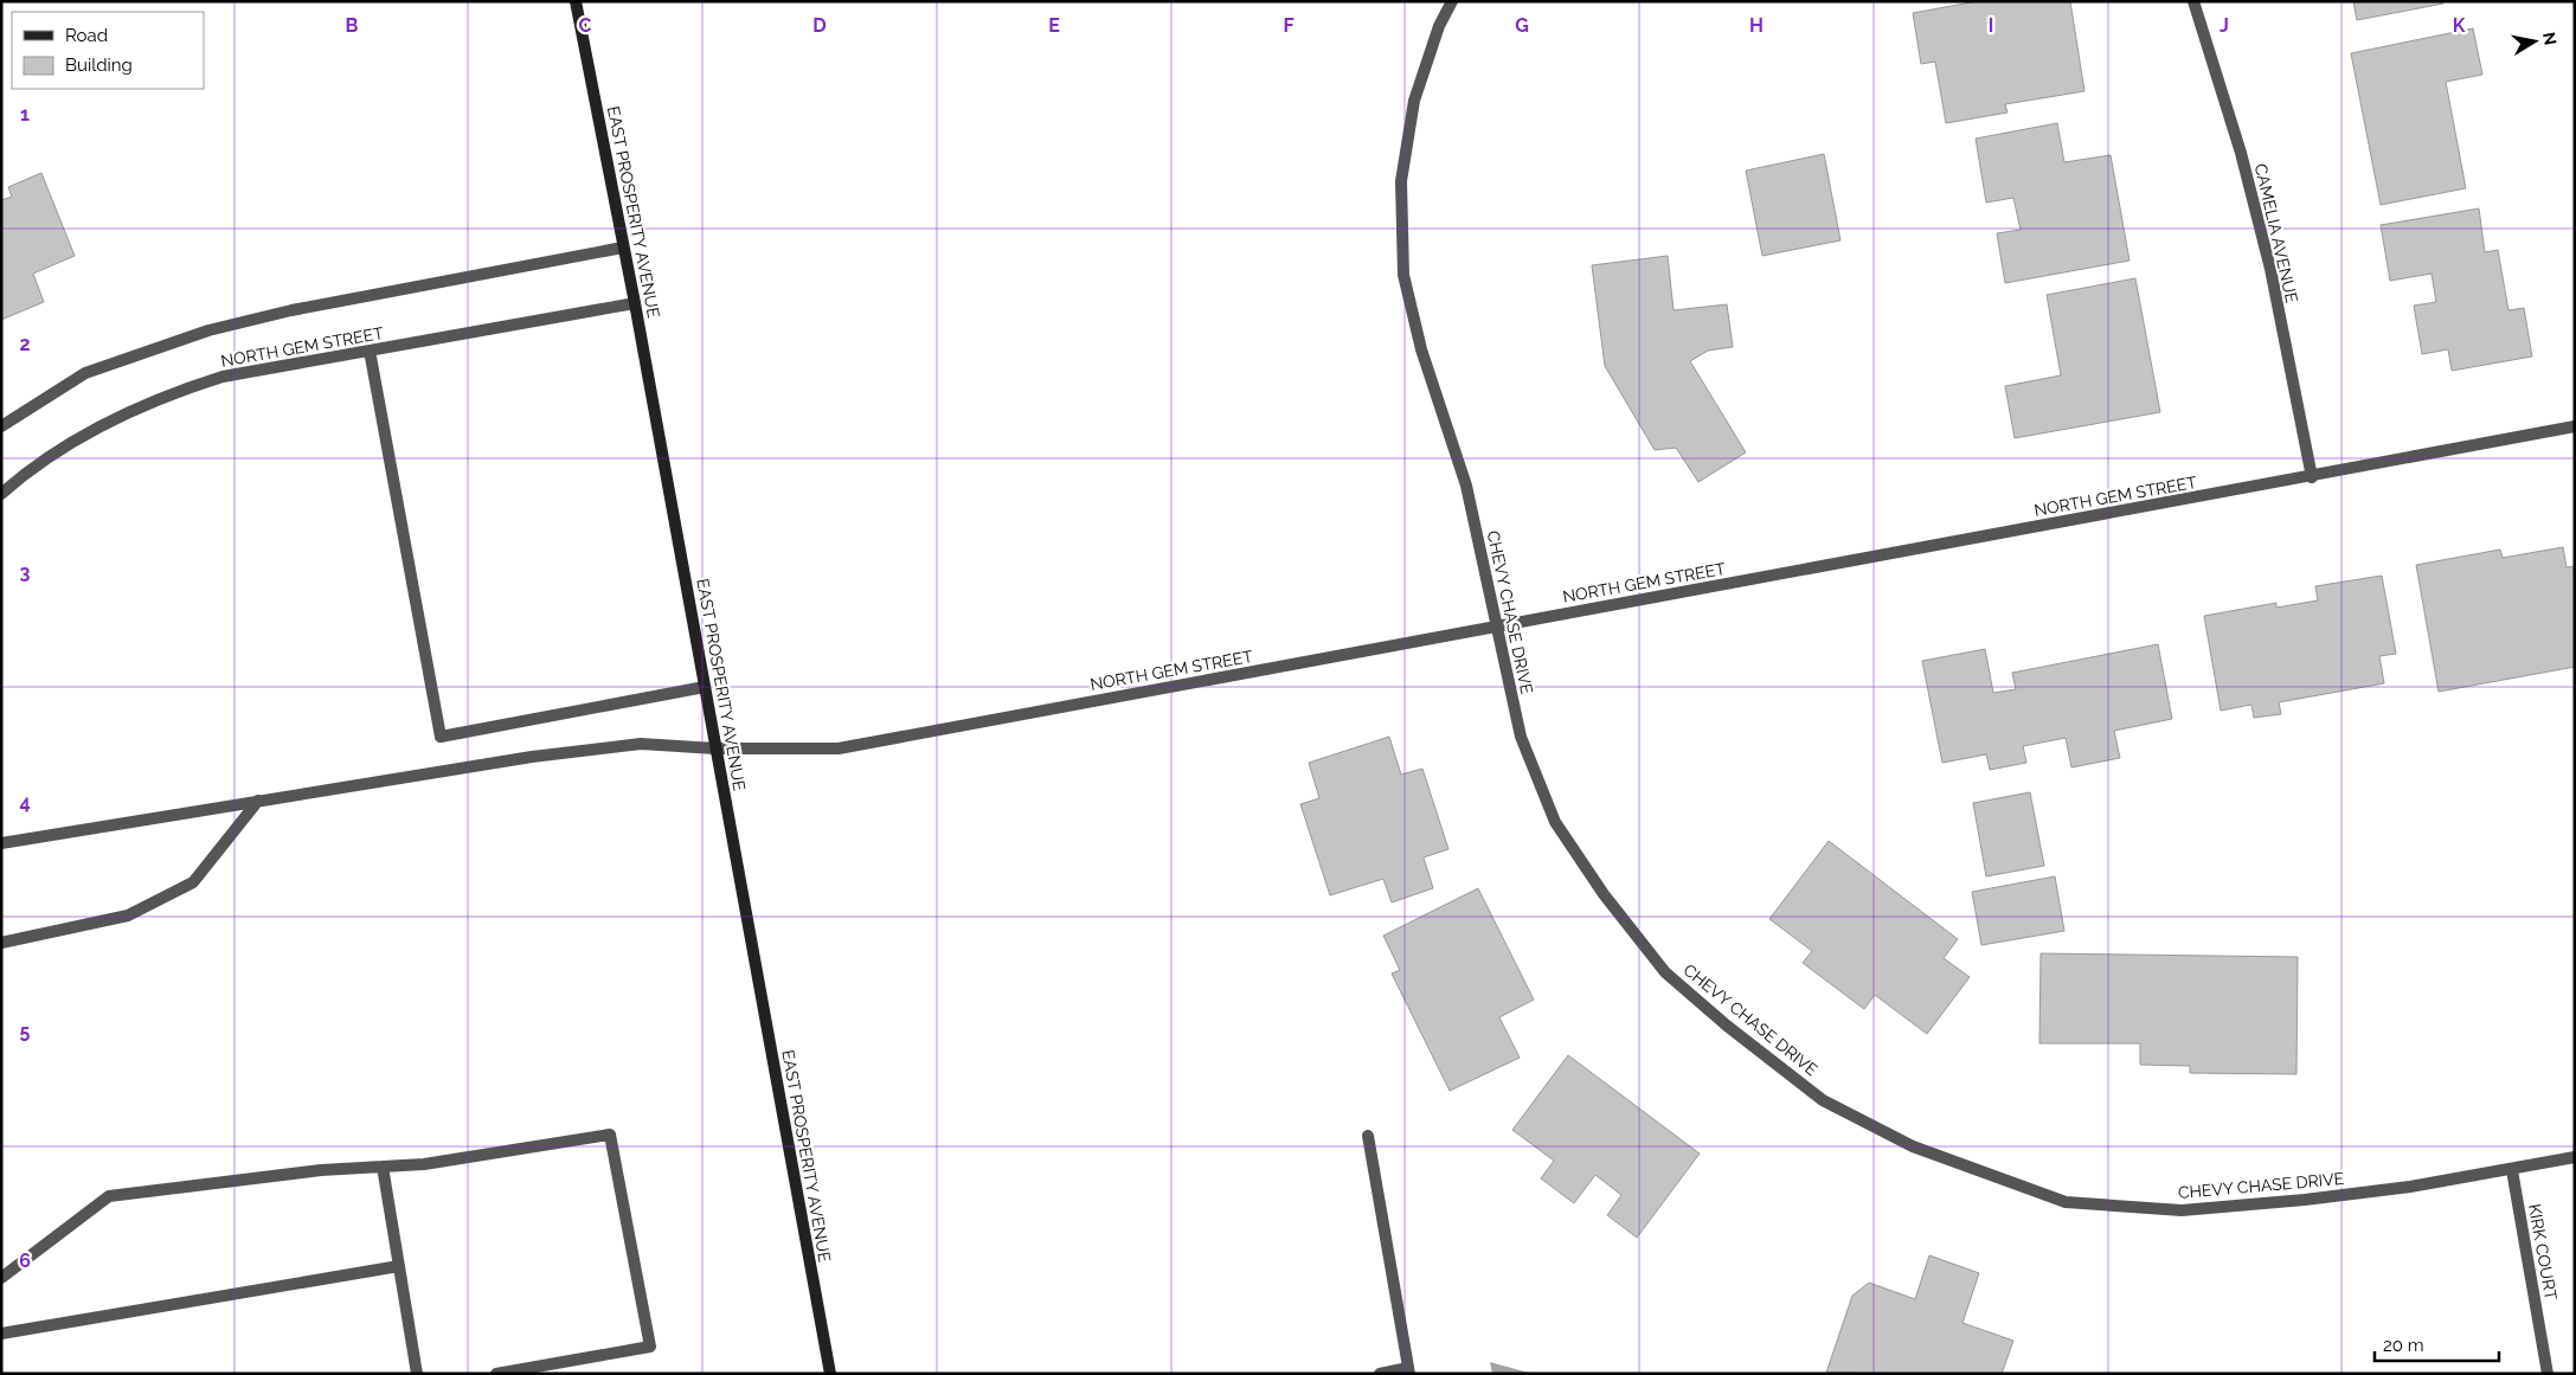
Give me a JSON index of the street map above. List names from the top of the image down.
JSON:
{
  "streets": {
    "main road": ["EAST PROSPERITY AVENUE"],
    "street": [
      "CAMELIA AVENUE",
      "NORTH GEM STREET",
      "CHEVY CHASE DRIVE",
      "KIRK COURT"
    ]
  },
  "crossings": [
    ["EAST PROSPERITY AVENUE", "NORTH GEM STREET"],
    ["CAMELIA AVENUE", "NORTH GEM STREET"],
    ["NORTH GEM STREET", "CHEVY CHASE DRIVE"],
    ["CHEVY CHASE DRIVE", "KIRK COURT"]
  ],
  "legend": ["Road", "Building"],
  "scale_bar": "20 m",
  "north": "right",
  "grid": {
    "columns": [
      "B",
      "C",
      "D",
      "E",
      "F",
      "G",
      "H",
      "I",
      "J",
      "K"
    ],
    "rows": [
      "1",
      "2",
      "3",
      "4",
      "5",
      "6"
    ]
  }
}
